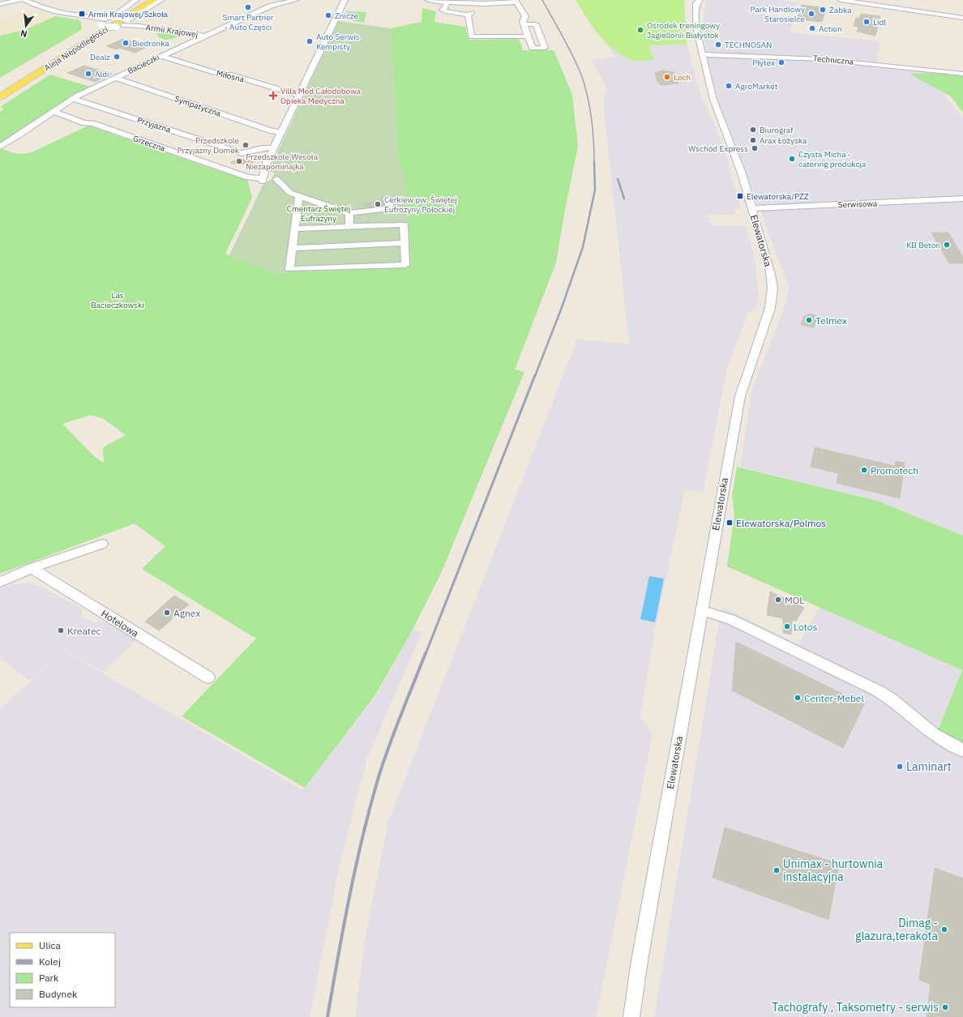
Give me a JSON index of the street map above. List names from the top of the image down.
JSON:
{
  "streets": {
    "main road": ["Aleja Niepodległości"],
    "street": [
      "Armii Krajowej",
      "Techniczna",
      "Bacieczki",
      "Miłosna",
      "Sympatyczna",
      "Przyjazna",
      "Grzeczna",
      "Serwisowa",
      "Elewatorska",
      "Hotelowa"
    ]
  },
  "crossings": [
    ["Armii Krajowej", "Bacieczki"],
    ["Techniczna", "Elewatorska"],
    ["Bacieczki", "Miłosna"],
    ["Bacieczki", "Sympatyczna"],
    ["Bacieczki", "Przyjazna"],
    ["Bacieczki", "Grzeczna"],
    ["Przyjazna", "Grzeczna"],
    ["Serwisowa", "Elewatorska"]
  ],
  "parks": ["Cmentarz Świętej Eufrazyny", "Las Bacieczkowski"],
  "places": {
    "other": [
      "Smart Partner - Auto Części",
      "Żabka",
      "Park Handlowy Starosielce",
      "Znicze",
      "Lidl",
      "Action",
      "Ośrodek treningowy Jagiellonii Białystok",
      "Auto Serwis Kempisty",
      "Biedronka",
      "TECHNOSAN",
      "Dealz",
      "Płytex",
      "Aldi",
      "Lech",
      "AgroMarket",
      "Biurograf",
      "Arax Łożyska",
      "Przedszkole Przyjazny Domek",
      "Wschód Express",
      "Czysta Micha - catering produkcja",
      "Przedszkole Wesoła Niezapominajka",
      "Cerkiew pw. Świętej Eufrozyny Połockiej",
      "KB Beton",
      "Telmex",
      "Promotech",
      "MOL",
      "Agnex",
      "Lotos",
      "Kreatec",
      "Center-Mebel",
      "Laminart",
      "Unimax - hurtownia instalacyjna",
      "Dimag - glazura,terakota",
      "Tachografy , Taksometry - serwis"
    ],
    "transit": ["Armii Krajowej/Szkoła", "Elewatorska/PZZ", "Elewatorska/Polmos"],
    "health": ["Villa Med Całodobowa Opieka Medyczna"]
  },
  "legend": [
    "Ulica",
    "Kolej",
    "Park",
    "Budynek"
  ],
  "north": "bottom"
}
